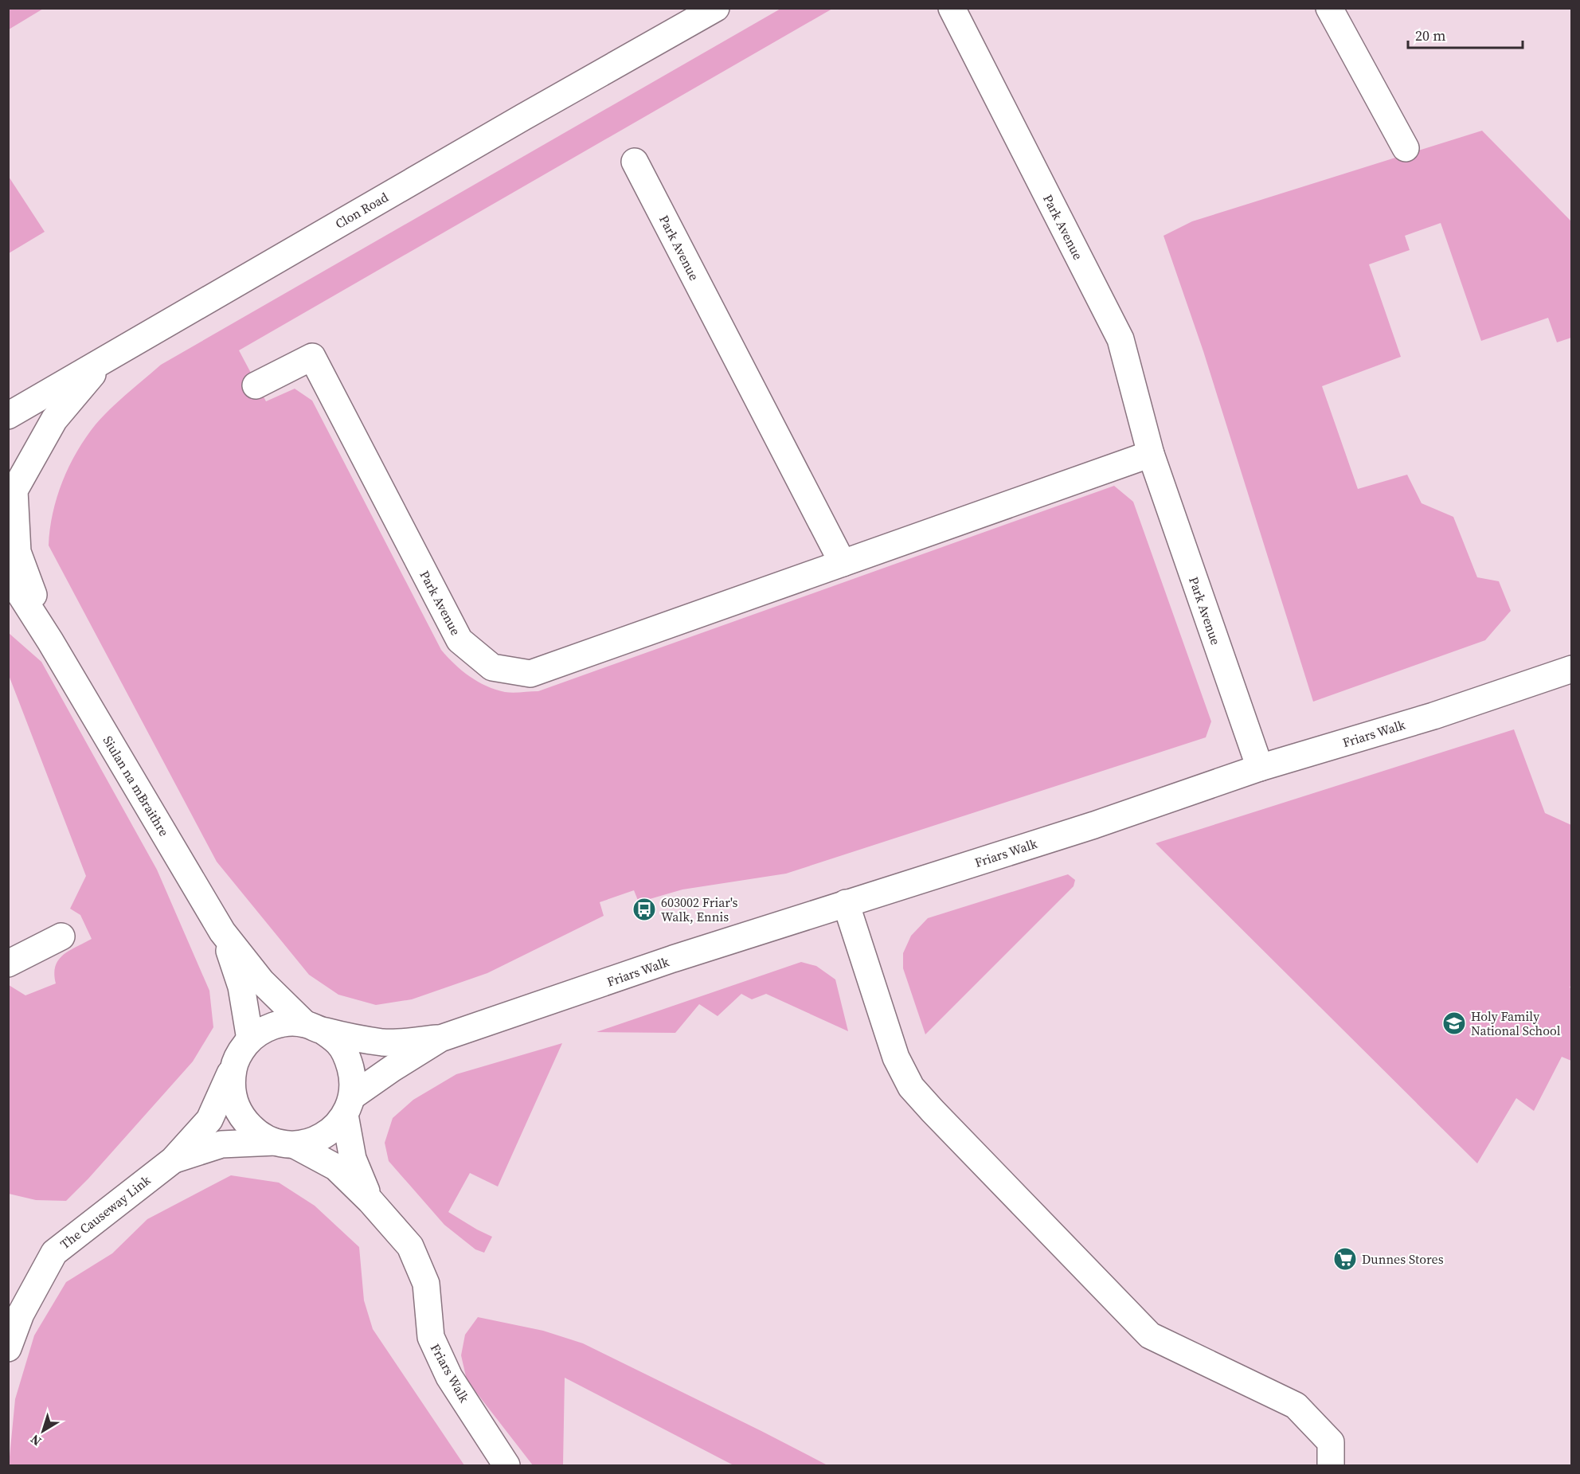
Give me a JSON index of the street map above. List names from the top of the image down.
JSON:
{
  "streets": {
    "street": [
      "Clon Road",
      "Park Avenue",
      "Friars Walk",
      "Siulan na mBraithre",
      "The Causeway Link"
    ]
  },
  "crossings": [
    ["Clon Road", "Siulan na mBraithre"],
    ["Park Avenue", "Friars Walk"],
    ["Friars Walk", "Siulan na mBraithre"],
    ["Friars Walk", "The Causeway Link"],
    ["Siulan na mBraithre", "The Causeway Link"]
  ],
  "places": {
    "bus stop": ["603002 Friar's Walk, Ennis"],
    "school or university": ["Holy Family National School"],
    "supermarket": ["Dunnes Stores"]
  },
  "scale_bar": "20 m",
  "north": "bottom left"
}
